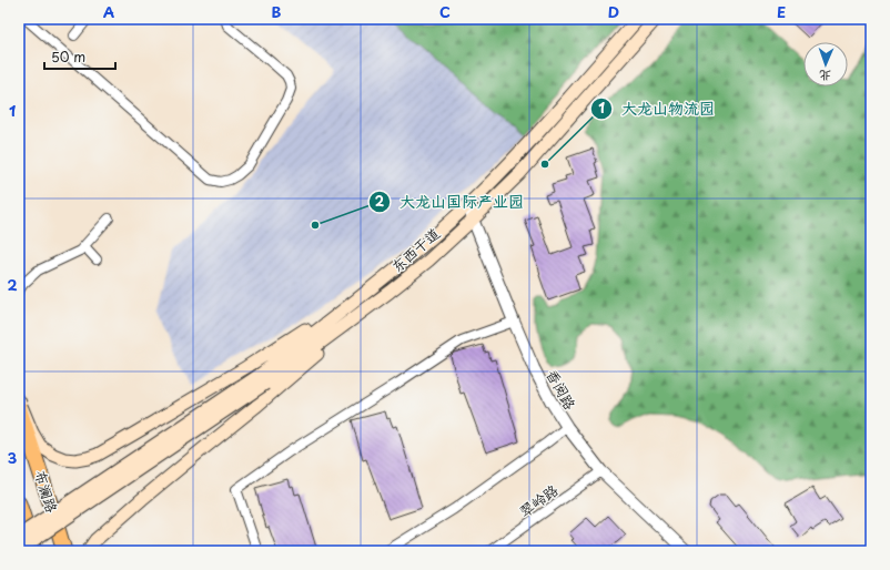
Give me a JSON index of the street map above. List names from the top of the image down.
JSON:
{
  "streets": {
    "main road": ["东西干道", "布澜路"],
    "street": ["香阅路", "翠岭路"]
  },
  "crossings": [
    ["东西干道", "香阅路"],
    ["香阅路", "翠岭路"]
  ],
  "places": ["大龙山物流园", "大龙山国际产业园"],
  "scale_bar": "50 m",
  "north": "bottom",
  "grid": {
    "columns": [
      "A",
      "B",
      "C",
      "D",
      "E"
    ],
    "rows": ["1", "2", "3"]
  }
}
